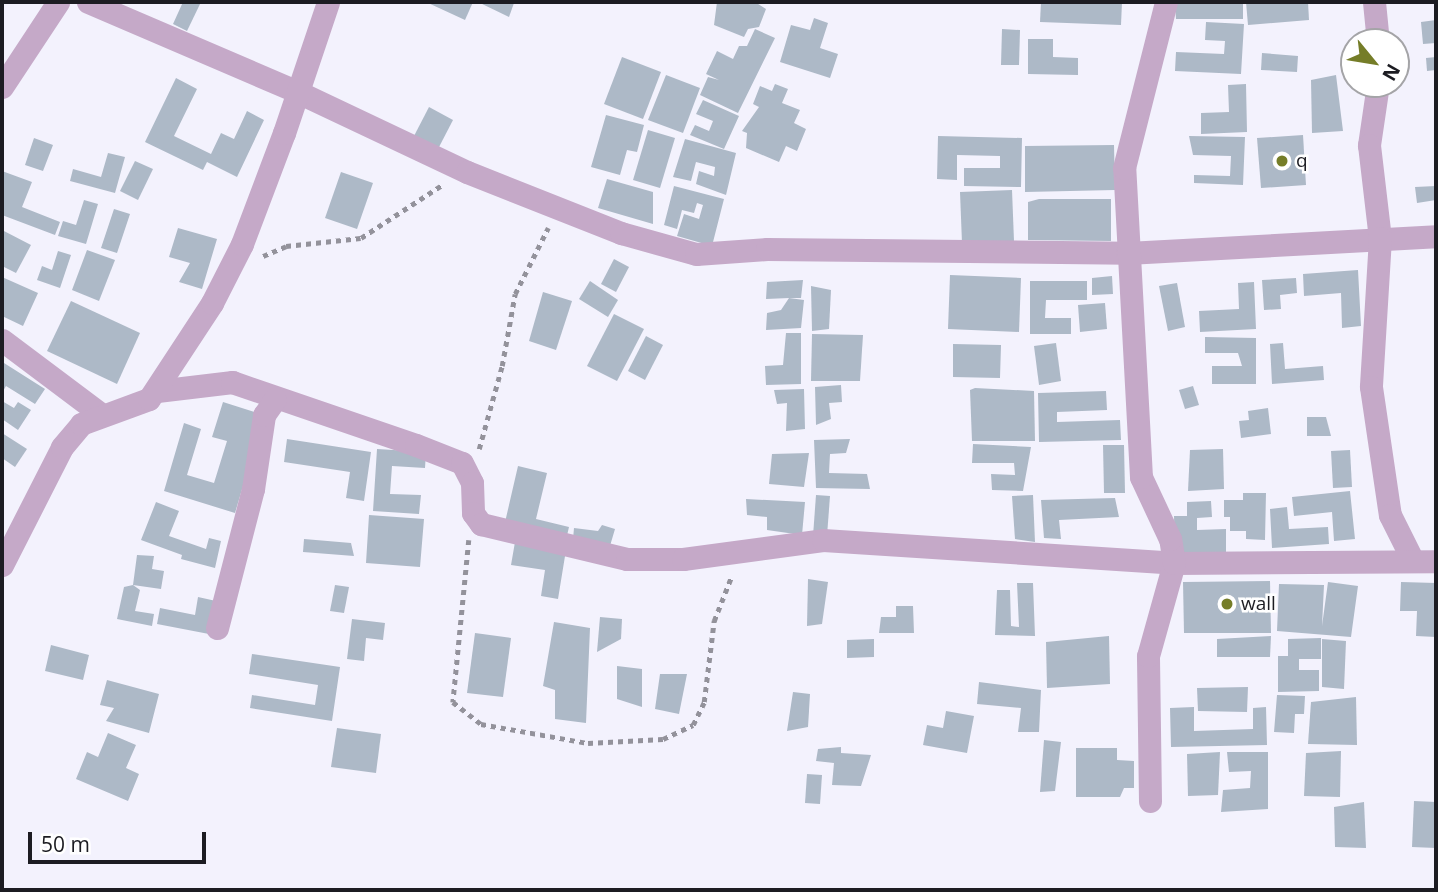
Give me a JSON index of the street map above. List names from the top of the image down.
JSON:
{
  "places": ["q", "wall"],
  "scale_bar": "50 m",
  "north": "bottom right"
}
